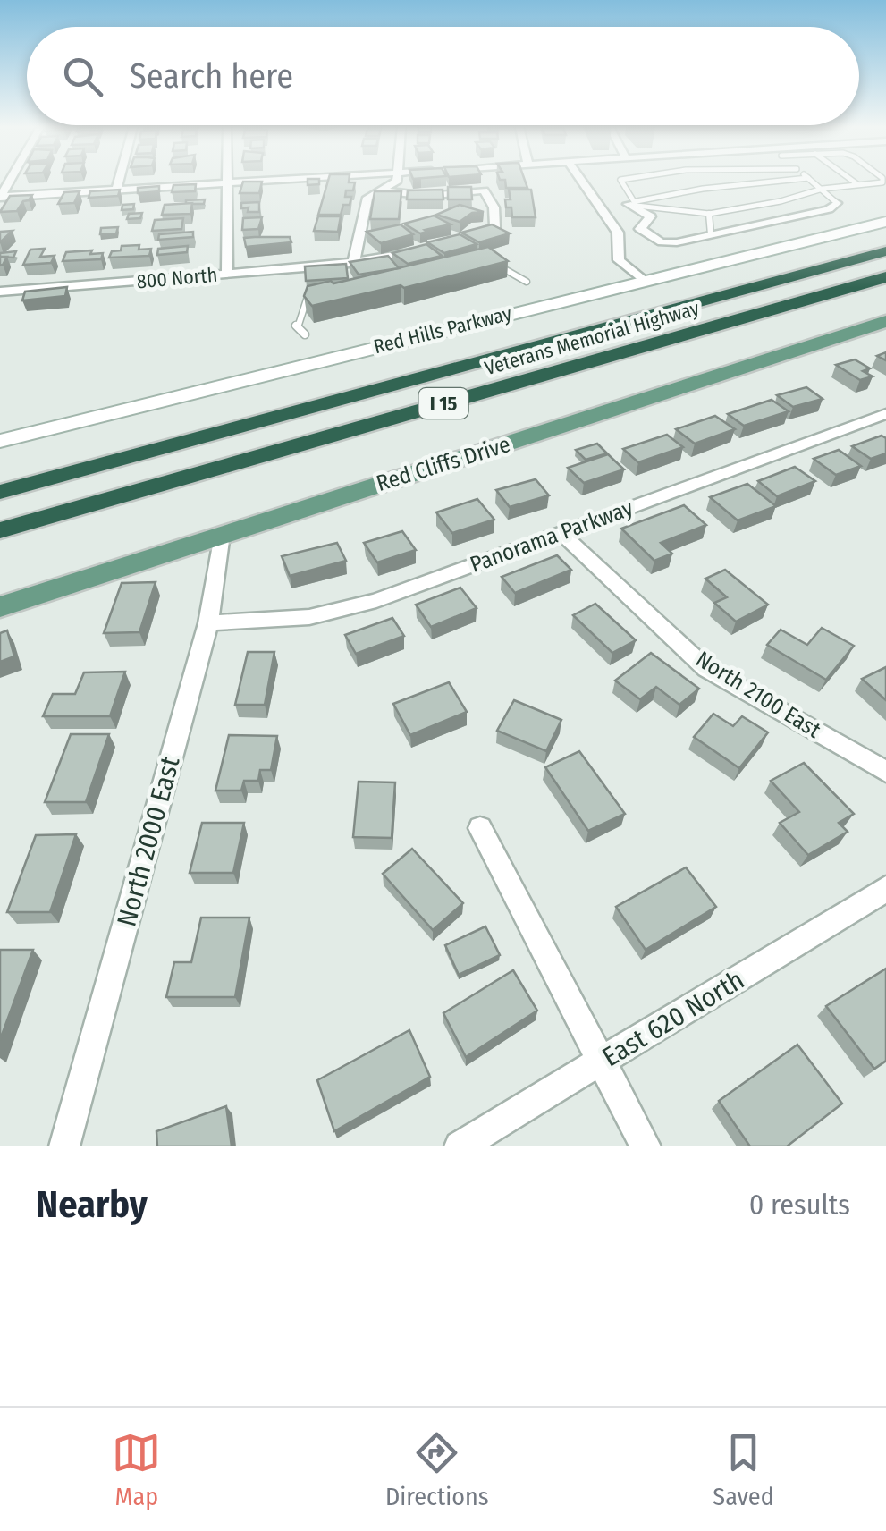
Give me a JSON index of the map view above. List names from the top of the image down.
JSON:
{
  "streets": {
    "highway": ["Veterans Memorial Highway", "I 15"],
    "main road": ["Red Hills Parkway", "Red Cliffs Drive"],
    "street": [
      "800 North",
      "Panorama Parkway",
      "North 2100 East",
      "North 2000 East",
      "East 620 North"
    ]
  },
  "crossings": [
    ["Red Cliffs Drive", "North 2000 East"],
    ["Panorama Parkway", "North 2100 East"],
    ["Panorama Parkway", "North 2000 East"]
  ],
  "page": {
    "search": "Search here",
    "heading": ["Nearby", "0 results"],
    "nav": ["Map", "Directions", "Saved"]
  }
}
